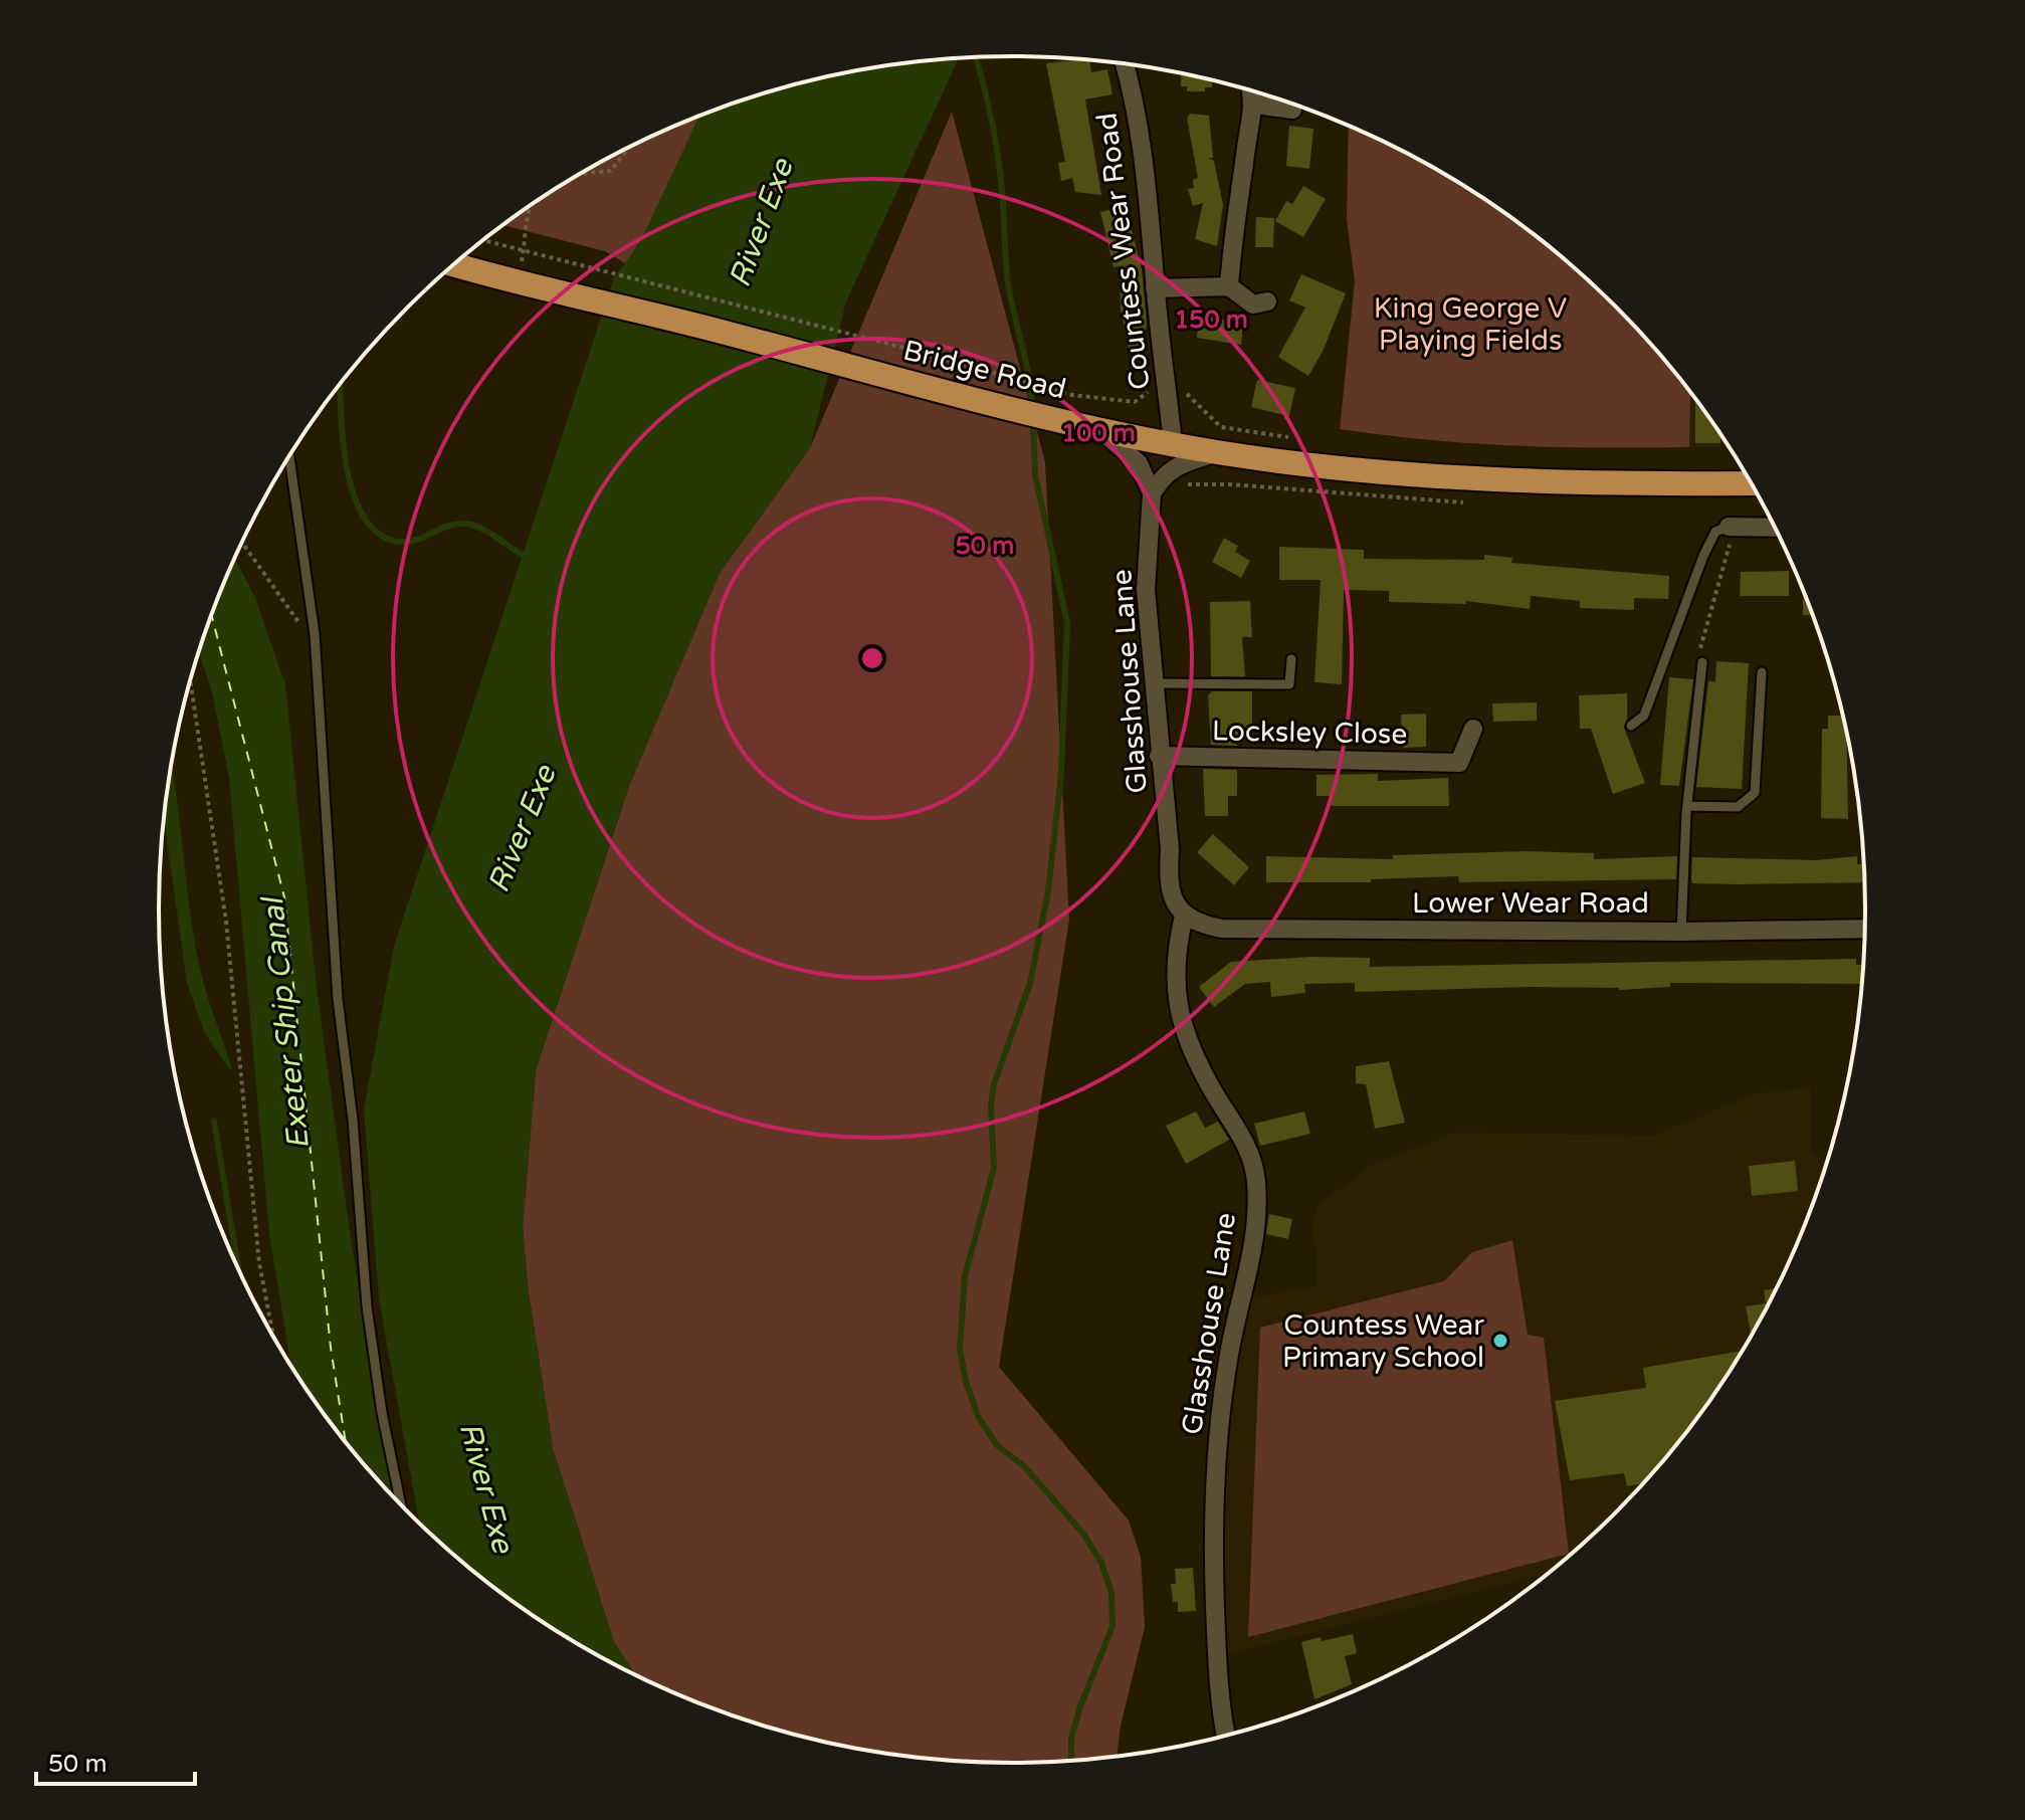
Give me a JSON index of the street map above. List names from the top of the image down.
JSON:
{
  "streets": {
    "main road": ["Bridge Road"],
    "street": [
      "Countess Wear Road",
      "Glasshouse Lane",
      "Locksley Close",
      "Lower Wear Road"
    ]
  },
  "crossings": [
    ["Countess Wear Road", "Bridge Road"],
    ["Glasshouse Lane", "Locksley Close"],
    ["Glasshouse Lane", "Lower Wear Road"]
  ],
  "water": ["River Exe", "Exeter Ship Canal"],
  "parks": ["King George V Playing Fields"],
  "places": ["Countess Wear Primary School"],
  "scale_bar": "50 m",
  "rings": ["150 m", "100 m", "50 m"]
}
